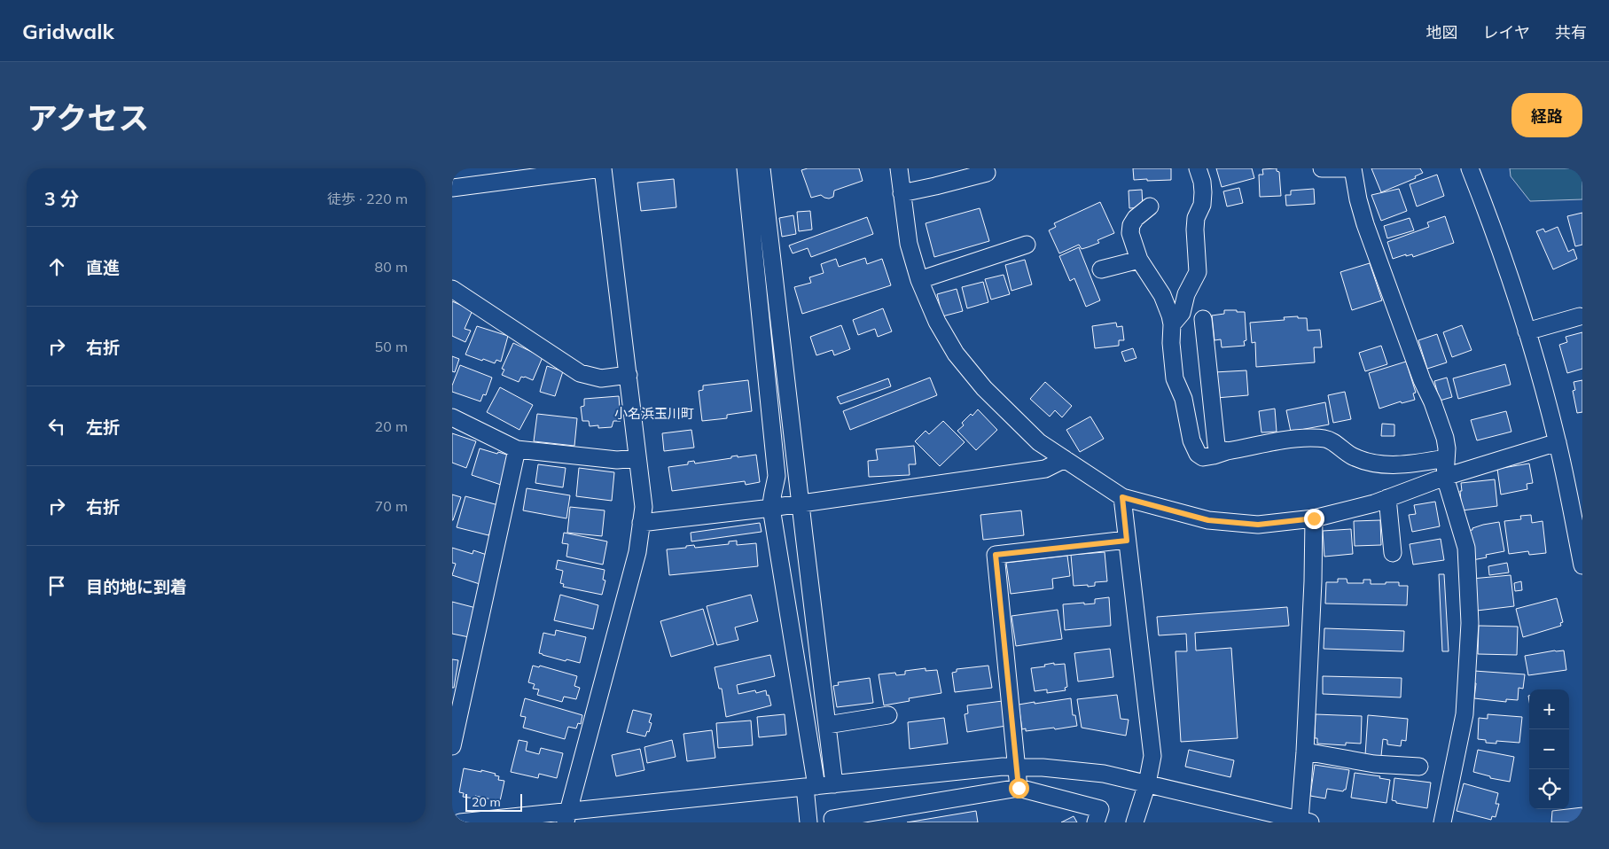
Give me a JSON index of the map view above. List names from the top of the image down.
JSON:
{
  "districts": ["小名浜玉川町"],
  "scale_bar": "20 m",
  "page": {
    "header": "Gridwalk",
    "nav": ["地図", "レイヤ", "共有"],
    "title": "アクセス",
    "buttons": "経路",
    "heading": ["3 分", "徒歩 · 220 m"],
    "list": [
      ["直進", "80 m"],
      ["右折", "50 m"],
      ["左折", "20 m"],
      ["右折", "70 m"],
      "目的地に到着"
    ],
    "map_buttons": ["+", "−"],
    "scale": "20 m"
  }
}
